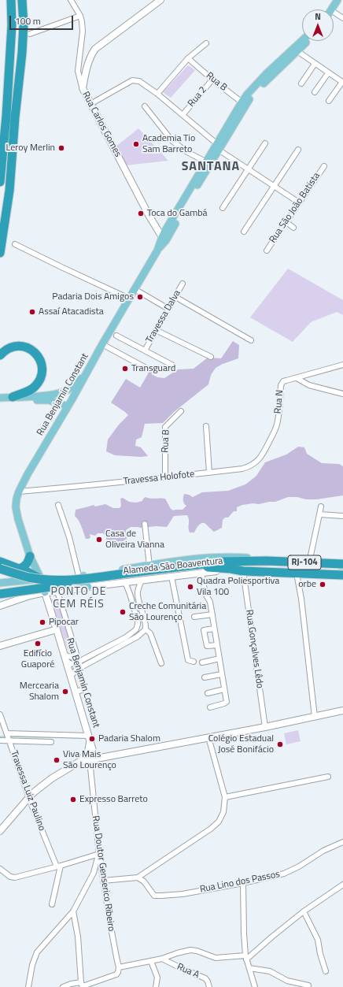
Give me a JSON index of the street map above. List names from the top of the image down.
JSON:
{
  "streets": {
    "highway": ["RJ-104", "Alameda São Boaventura"],
    "main road": ["Rua Carlos Gomes", "Rua Benjamin Constant", "Rua Doutor Genserico Ribeiro"],
    "street": [
      "Rua B",
      "Rua 2",
      "Rua São João Batista",
      "Travessa Dalva",
      "Rua N",
      "Travessa Holofote",
      "Rua Gonçalves Lêdo",
      "Travessa Luiz Paulino",
      "Rua Lino dos Passos",
      "Rua A"
    ]
  },
  "crossings": [
    ["Rua B", "Rua 2"],
    ["Rua B", "Rua Benjamin Constant"],
    ["Rua B", "Travessa Holofote"],
    ["Rua Carlos Gomes", "Rua Benjamin Constant"],
    ["Rua Benjamin Constant", "Travessa Holofote"],
    ["Rua Benjamin Constant", "Alameda São Boaventura"],
    ["Rua Benjamin Constant", "Rua Doutor Genserico Ribeiro"],
    ["Rua N", "Travessa Holofote"],
    ["RJ-104", "Alameda São Boaventura"],
    ["RJ-104", "Rua Gonçalves Lêdo"],
    ["Alameda São Boaventura", "Rua Gonçalves Lêdo"]
  ],
  "districts": ["SANTANA", "PONTO DE CEM RÉIS"],
  "places": [
    "Academia Tio Sam Barreto",
    "Leroy Merlin",
    "Toca do Gambá",
    "Padaria Dois Amigos",
    "Assaí Atacadista",
    "Transguard",
    "Casa de Oliveira Vianna",
    "orbe",
    "Quadra Poliesportiva Vila 100",
    "Creche Comunitária São Lourenço",
    "Pipocar",
    "Edifício Guaporé",
    "Mercearia Shalom",
    "Padaria Shalom",
    "Colégio Estadual José Bonifácio",
    "Viva Mais São Lourenço",
    "Expresso Barreto"
  ],
  "scale_bar": "100 m",
  "north": "top"
}
